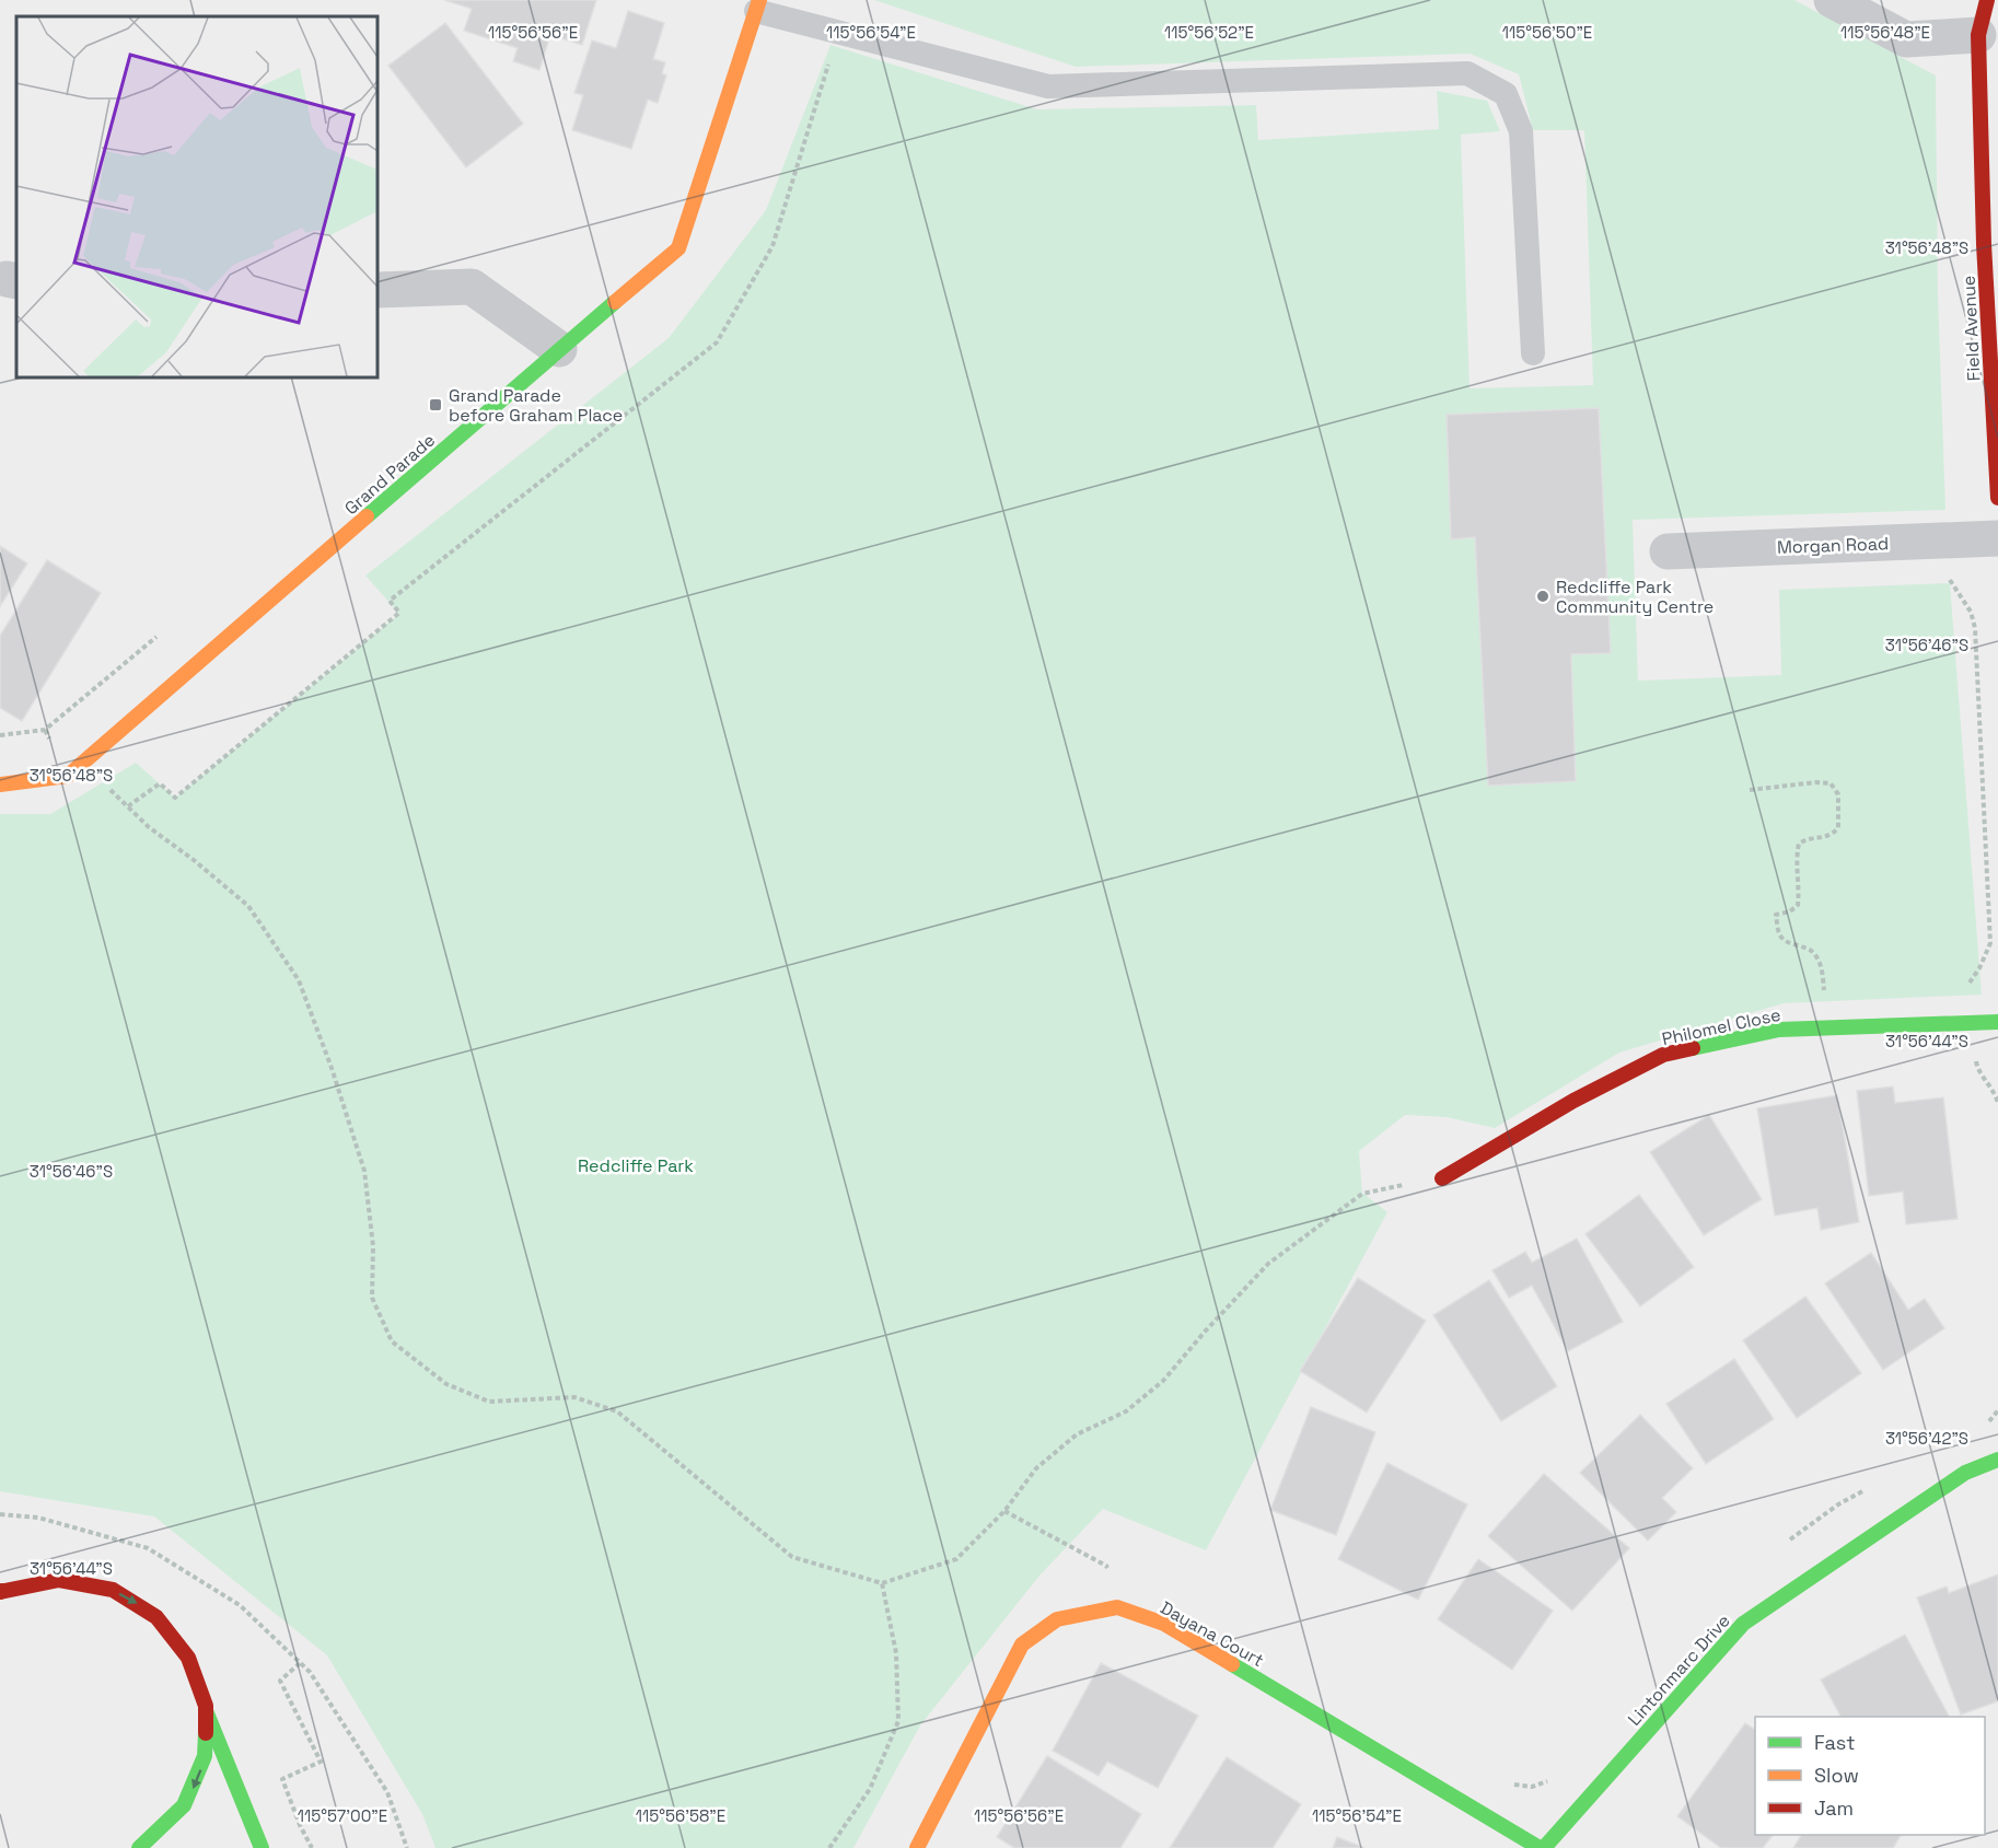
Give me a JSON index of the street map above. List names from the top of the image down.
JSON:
{
  "streets": {
    "main road": [
      "Field Avenue",
      "Grand Parade",
      "Philomel Close",
      "Dayana Court",
      "Lintonmarc Drive"
    ],
    "street": ["Morgan Road"]
  },
  "crossings": [
    ["Dayana Court", "Lintonmarc Drive"]
  ],
  "parks": ["Redcliffe Park"],
  "places": {
    "transit": ["Grand Parade before Graham Place"],
    "other": ["Redcliffe Park Community Centre"]
  },
  "legend": ["Fast", "Slow", "Jam"],
  "coordinates": [
    "115°56'56\"E",
    "115°56'54\"E",
    "115°56'52\"E",
    "115°56'50\"E",
    "115°56'48\"E",
    "31°56'48\"S",
    "31°56'46\"S",
    "31°56'44\"S",
    "31°56'42\"S",
    "115°57'00\"E",
    "115°56'58\"E"
  ]
}
